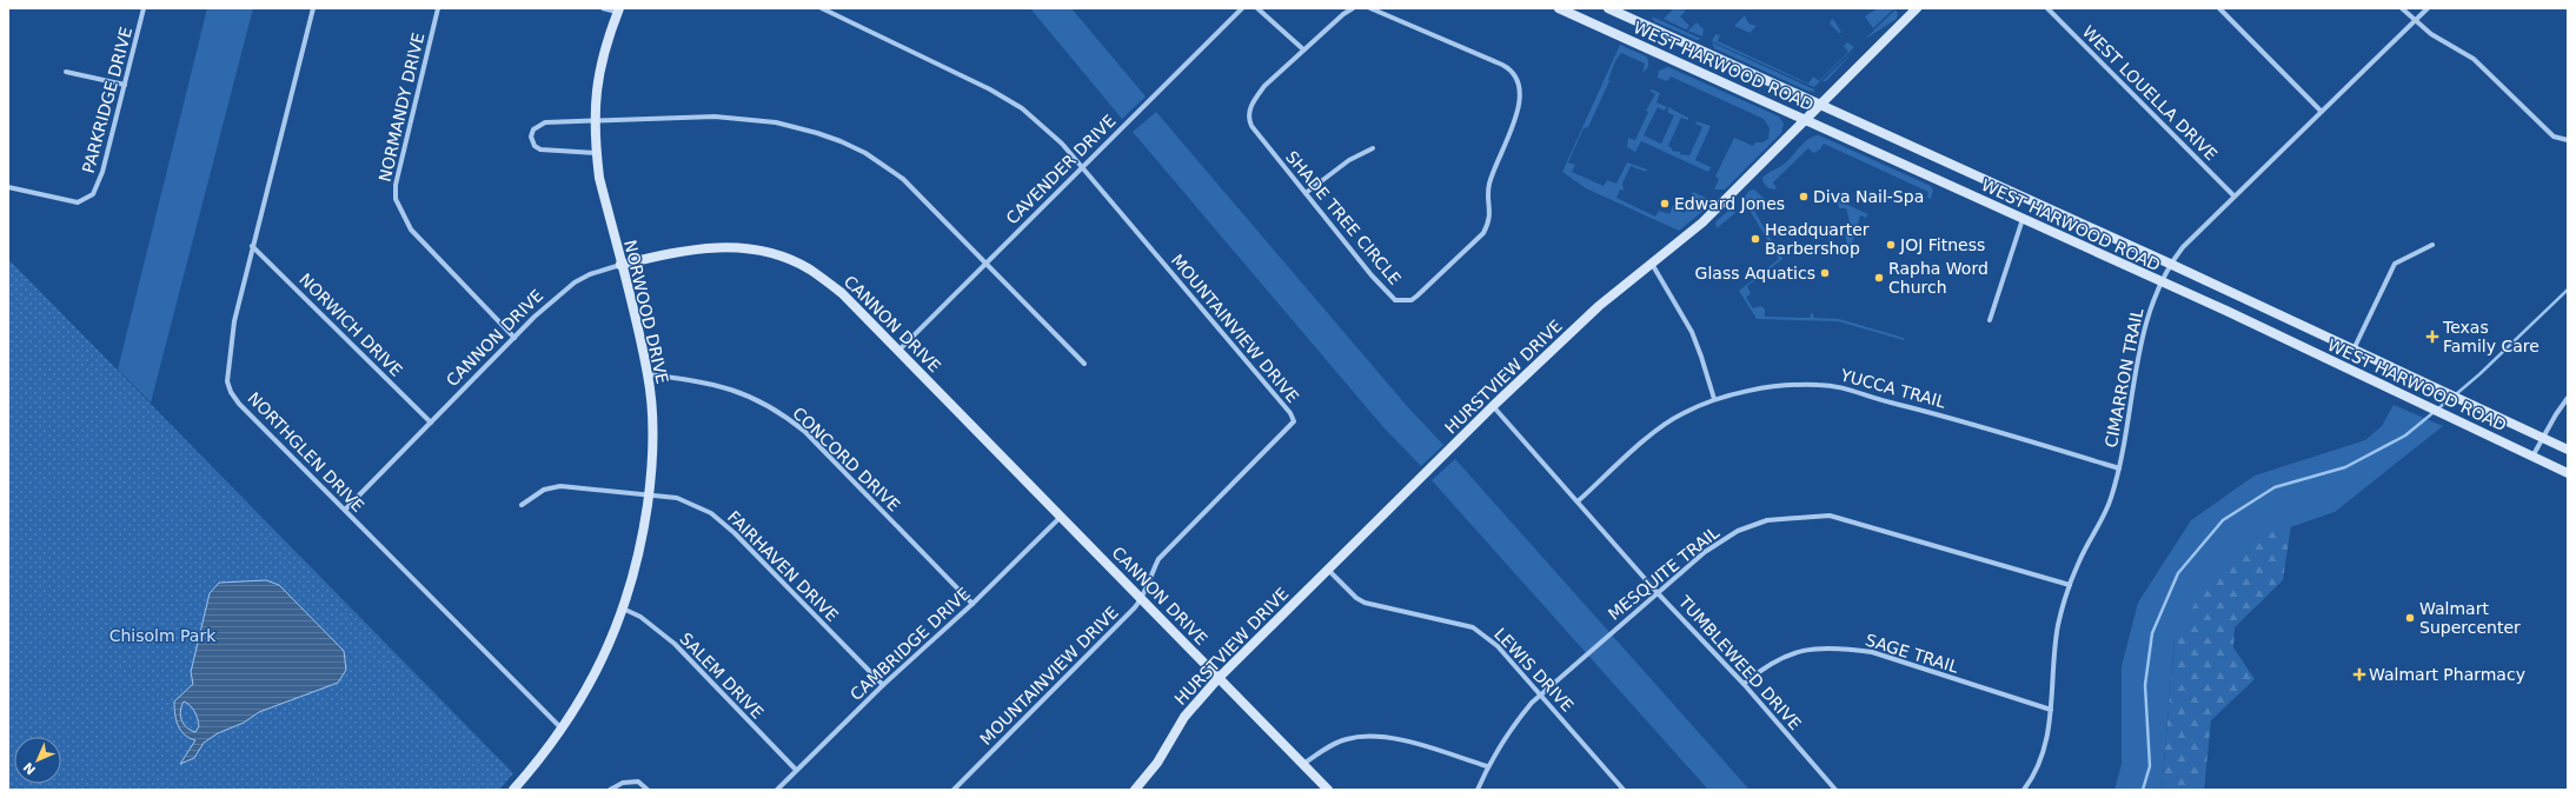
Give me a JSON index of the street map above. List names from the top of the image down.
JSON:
{
  "streets": {
    "main road": [
      "WEST HARWOOD ROAD",
      "NORWOOD DRIVE",
      "CANNON DRIVE",
      "HURSTVIEW DRIVE"
    ],
    "street": [
      "WEST LOUELLA DRIVE",
      "PARKRIDGE DRIVE",
      "NORMANDY DRIVE",
      "CAVENDER DRIVE",
      "SHADE TREE CIRCLE",
      "NORWICH DRIVE",
      "MOUNTAINVIEW DRIVE",
      "CIMARRON TRAIL",
      "YUCCA TRAIL",
      "NORTHGLEN DRIVE",
      "CONCORD DRIVE",
      "FAIRHAVEN DRIVE",
      "MESQUITE TRAIL",
      "CAMBRIDGE DRIVE",
      "SAGE TRAIL",
      "TUMBLEWEED DRIVE",
      "LEWIS DRIVE",
      "SALEM DRIVE"
    ]
  },
  "crossings": [
    ["WEST HARWOOD ROAD", "HURSTVIEW DRIVE"],
    ["WEST HARWOOD ROAD", "CIMARRON TRAIL"],
    ["WEST LOUELLA DRIVE", "CIMARRON TRAIL"],
    ["NORMANDY DRIVE", "CANNON DRIVE"],
    ["CAVENDER DRIVE", "CANNON DRIVE"],
    ["CAVENDER DRIVE", "MOUNTAINVIEW DRIVE"],
    ["NORWOOD DRIVE", "CANNON DRIVE"],
    ["NORWOOD DRIVE", "NORTHGLEN DRIVE"],
    ["NORWOOD DRIVE", "CONCORD DRIVE"],
    ["NORWOOD DRIVE", "FAIRHAVEN DRIVE"],
    ["NORWOOD DRIVE", "SALEM DRIVE"],
    ["CANNON DRIVE", "NORWICH DRIVE"],
    ["CANNON DRIVE", "MOUNTAINVIEW DRIVE"],
    ["CANNON DRIVE", "HURSTVIEW DRIVE"],
    ["CANNON DRIVE", "NORTHGLEN DRIVE"],
    ["CANNON DRIVE", "CAMBRIDGE DRIVE"],
    ["NORWICH DRIVE", "NORTHGLEN DRIVE"],
    ["HURSTVIEW DRIVE", "TUMBLEWEED DRIVE"],
    ["HURSTVIEW DRIVE", "LEWIS DRIVE"],
    ["CIMARRON TRAIL", "YUCCA TRAIL"],
    ["CIMARRON TRAIL", "MESQUITE TRAIL"],
    ["CIMARRON TRAIL", "SAGE TRAIL"],
    ["YUCCA TRAIL", "TUMBLEWEED DRIVE"],
    ["CONCORD DRIVE", "CAMBRIDGE DRIVE"],
    ["FAIRHAVEN DRIVE", "CAMBRIDGE DRIVE"],
    ["MESQUITE TRAIL", "TUMBLEWEED DRIVE"],
    ["MESQUITE TRAIL", "LEWIS DRIVE"],
    ["CAMBRIDGE DRIVE", "SALEM DRIVE"],
    ["SAGE TRAIL", "TUMBLEWEED DRIVE"]
  ],
  "parks": ["Chisolm Park"],
  "places": {
    "other": [
      "Diva Nail-Spa",
      "Edward Jones",
      "Headquarter Barbershop",
      "JOJ Fitness",
      "Glass Aquatics",
      "Rapha Word Church",
      "Walmart Supercenter"
    ],
    "health": ["Texas Family Care", "Walmart Pharmacy"]
  },
  "north": "bottom left"
}
